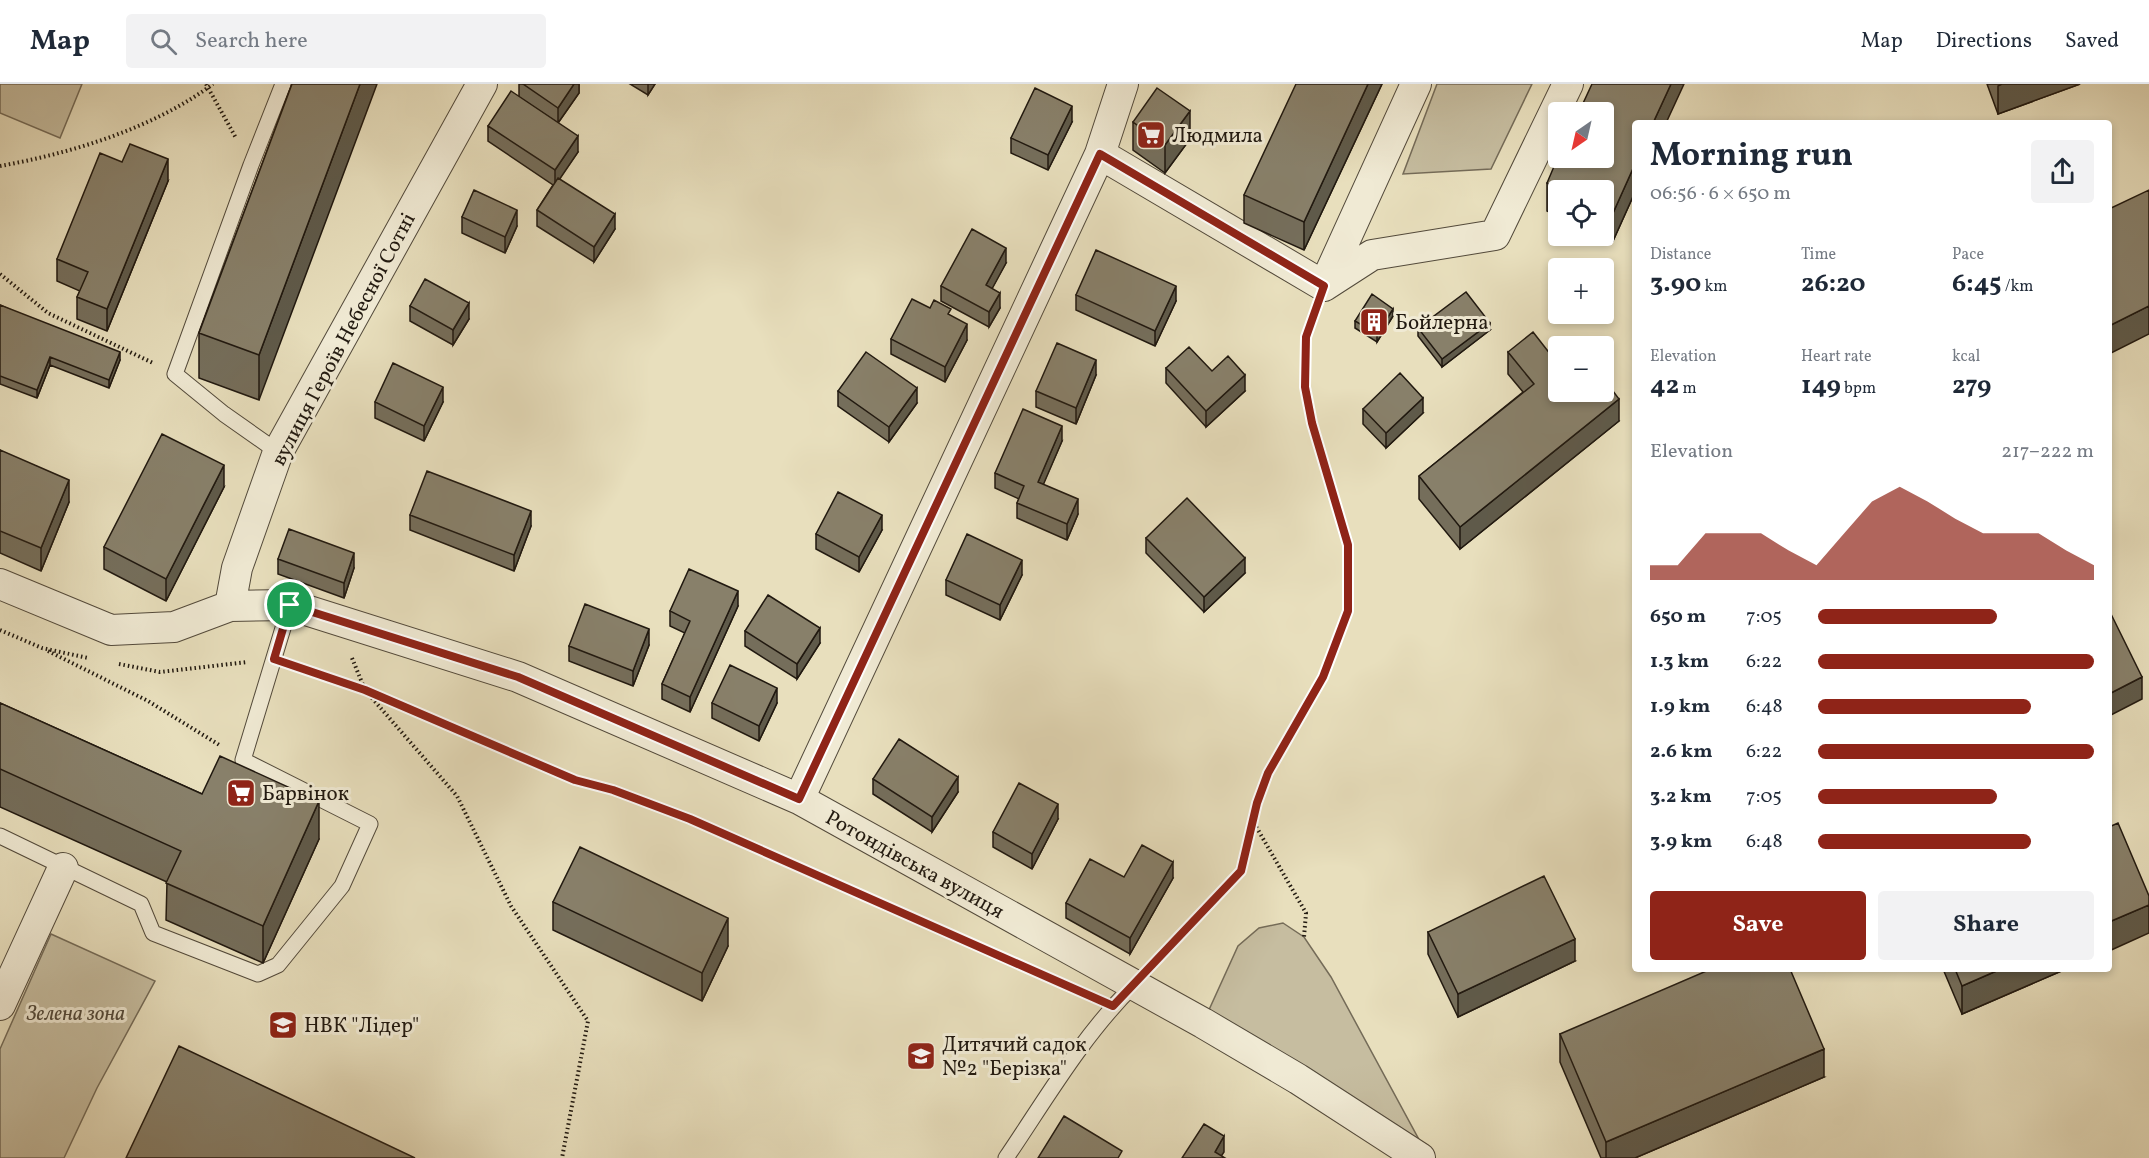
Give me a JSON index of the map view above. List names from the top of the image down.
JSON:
{
  "streets": {
    "street": ["вулиця Героїв Небесної Сотні", "Ротондівська вулиця"]
  },
  "crossings": [
    ["вулиця Героїв Небесної Сотні", "Ротондівська вулиця"]
  ],
  "parks": ["Зелена зона"],
  "places": {
    "supermarket": ["Людмила", "Барвінок"],
    "building": ["Бойлерна"],
    "school or university": ["НВК \"Лідер\"", "Дитячий садок №2 \"Берізка\""]
  },
  "north": "bottom left",
  "page": {
    "header": "Map",
    "search": "Search here",
    "nav": ["Map", "Directions", "Saved"],
    "map_buttons": ["+", "−"],
    "heading": ["Morning run", "06:56 · 6 × 650 m"],
    "stats": [
      ["Distance", "3.90 km"],
      ["Time", "26:20"],
      ["Pace", "6:45 /km"],
      ["Elevation", "42 m"],
      ["Heart rate", "149 bpm"],
      ["kcal", "279"]
    ],
    "chart": ["Elevation", "217–222 m"],
    "list": [
      {
        "name": "650 m",
        "note": "7:05"
      },
      {
        "name": "1.3 km",
        "note": "6:22"
      },
      {
        "name": "1.9 km",
        "note": "6:48"
      },
      {
        "name": "2.6 km",
        "note": "6:22"
      },
      {
        "name": "3.2 km",
        "note": "7:05"
      },
      {
        "name": "3.9 km",
        "note": "6:48"
      }
    ],
    "buttons": ["Save", "Share"]
  }
}
